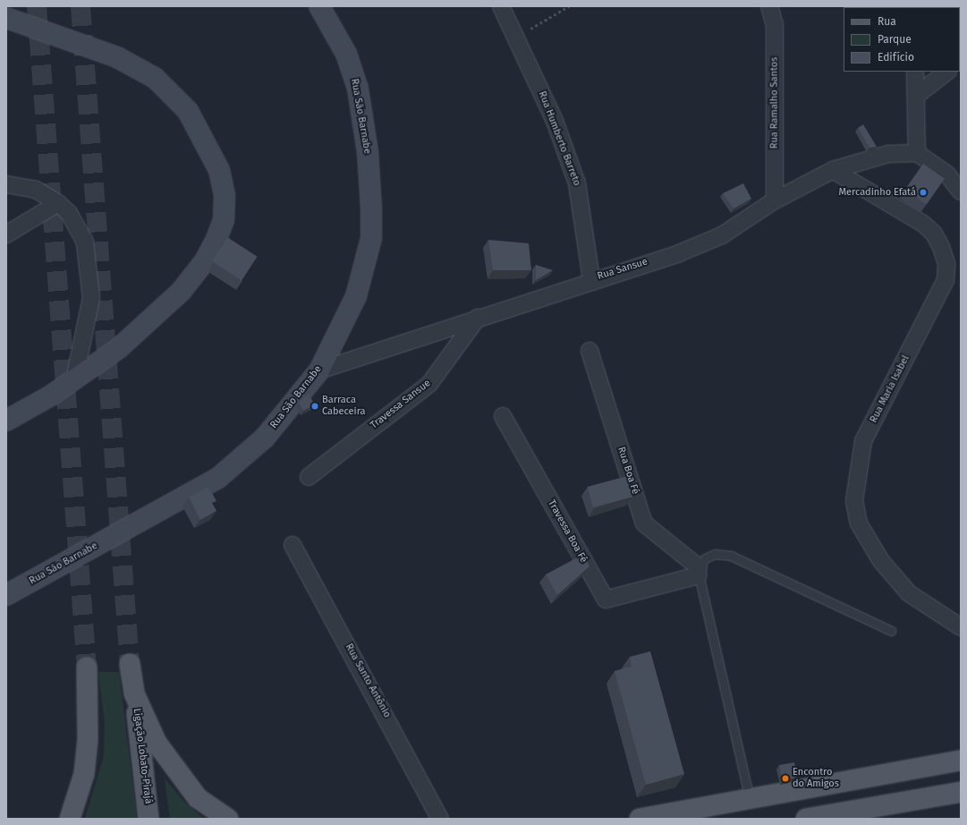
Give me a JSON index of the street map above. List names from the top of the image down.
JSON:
{
  "streets": {
    "main road": ["Ligação Lobato-Pirajá"],
    "street": [
      "Rua Ramalho Santos",
      "Rua São Barnabe",
      "Rua Humberto Barreto",
      "Rua Sansue",
      "Rua Maria Isabel",
      "Travessa Sansue",
      "Rua Boa Fé",
      "Travessa Boa Fé",
      "Rua Santo Antônio"
    ]
  },
  "crossings": [
    ["Rua Ramalho Santos", "Rua Sansue"],
    ["Rua São Barnabe", "Rua Sansue"],
    ["Rua Humberto Barreto", "Rua Sansue"],
    ["Rua Sansue", "Rua Maria Isabel"],
    ["Rua Sansue", "Travessa Sansue"],
    ["Rua Boa Fé", "Travessa Boa Fé"]
  ],
  "places": ["Mercadinho Efatá", "Barraca Cabeceira", "Encontro do Amigos"],
  "legend": ["Rua", "Parque", "Edifício"]
}
